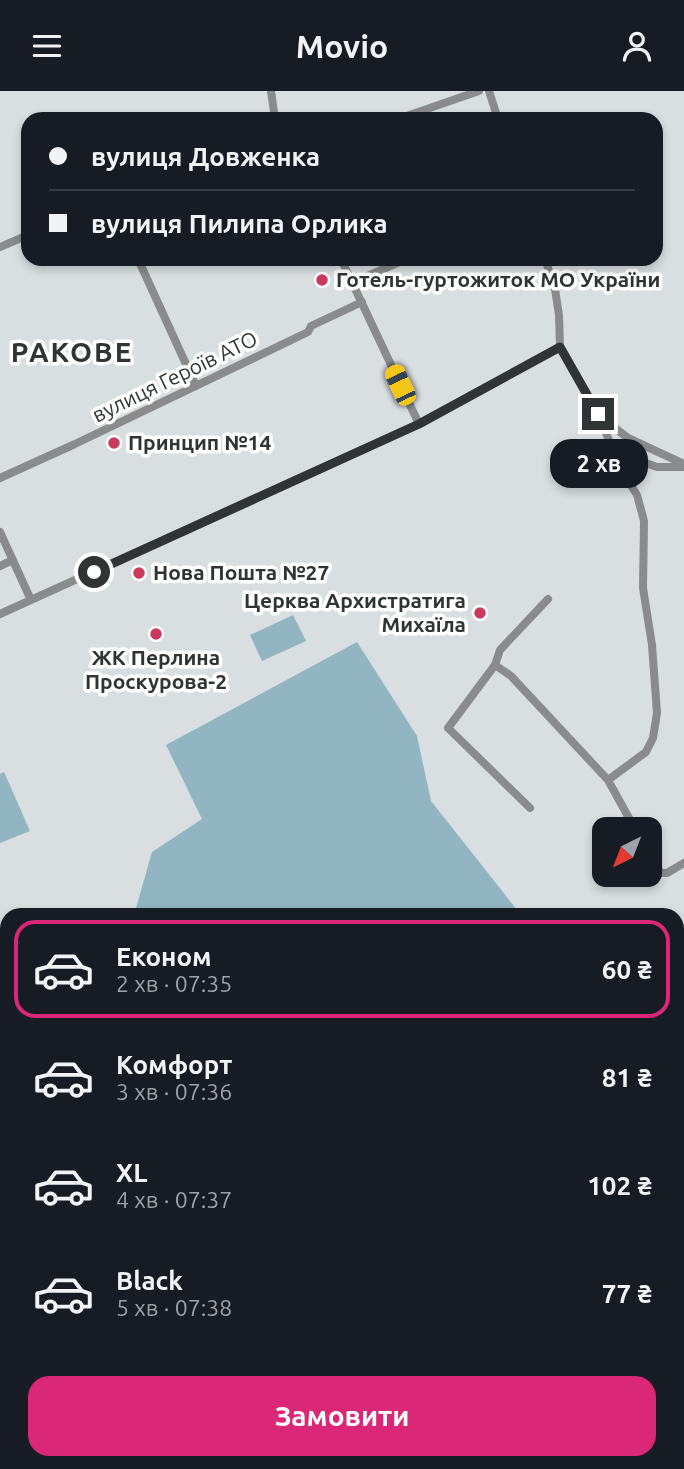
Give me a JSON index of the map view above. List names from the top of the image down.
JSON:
{
  "streets": {
    "street": ["вулиця Героїв АТО"]
  },
  "districts": ["РАКОВЕ"],
  "places": [
    "Готель-гуртожиток МО України",
    "Принцип №14",
    "Нова Пошта №27",
    "Церква Архистратига Михаїла",
    "ЖК Перлина Проскурова-2"
  ],
  "north": "bottom left",
  "page": {
    "header": "Movio",
    "banner": ["вулиця Довженка", "вулиця Пилипа Орлика"],
    "bubble": "2 хв",
    "list": [
      {
        "name": "Економ",
        "note": "2 хв · 07:35",
        "value": "60 ₴"
      },
      {
        "name": "Комфорт",
        "note": "3 хв · 07:36",
        "value": "81 ₴"
      },
      {
        "name": "XL",
        "note": "4 хв · 07:37",
        "value": "102 ₴"
      },
      {
        "name": "Black",
        "note": "5 хв · 07:38",
        "value": "77 ₴"
      }
    ],
    "buttons": "Замовити"
  }
}
